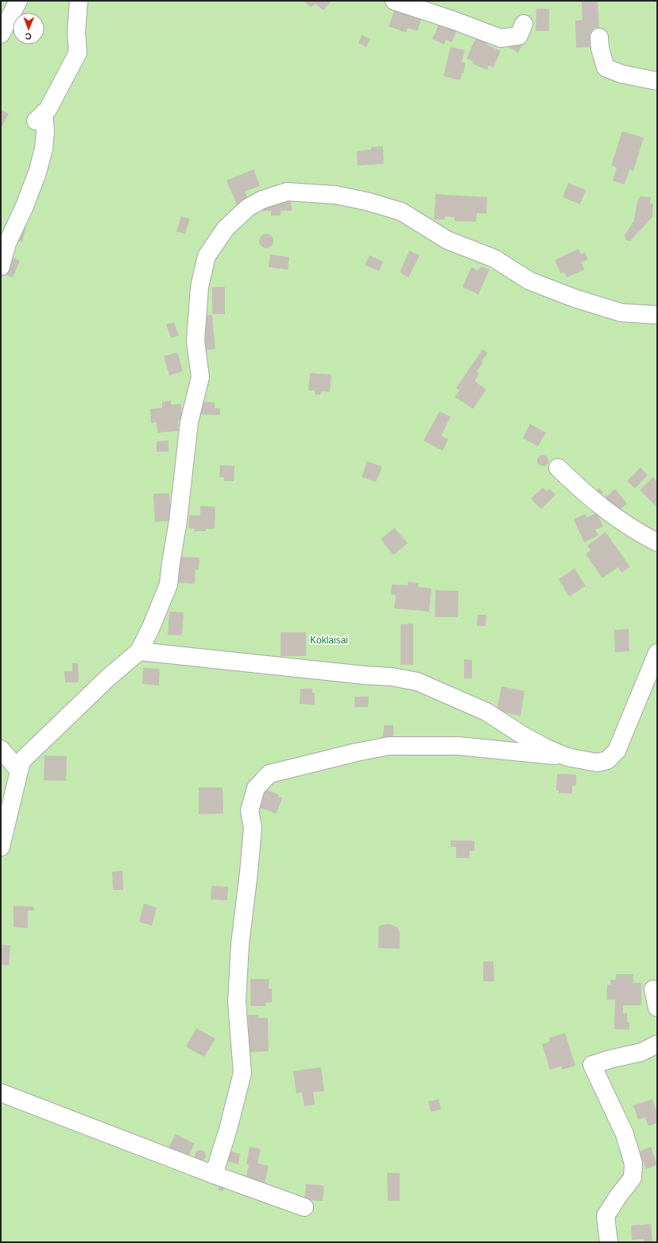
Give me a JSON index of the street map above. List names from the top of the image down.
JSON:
{
  "parks": ["Koklaisai"],
  "north": "bottom"
}
